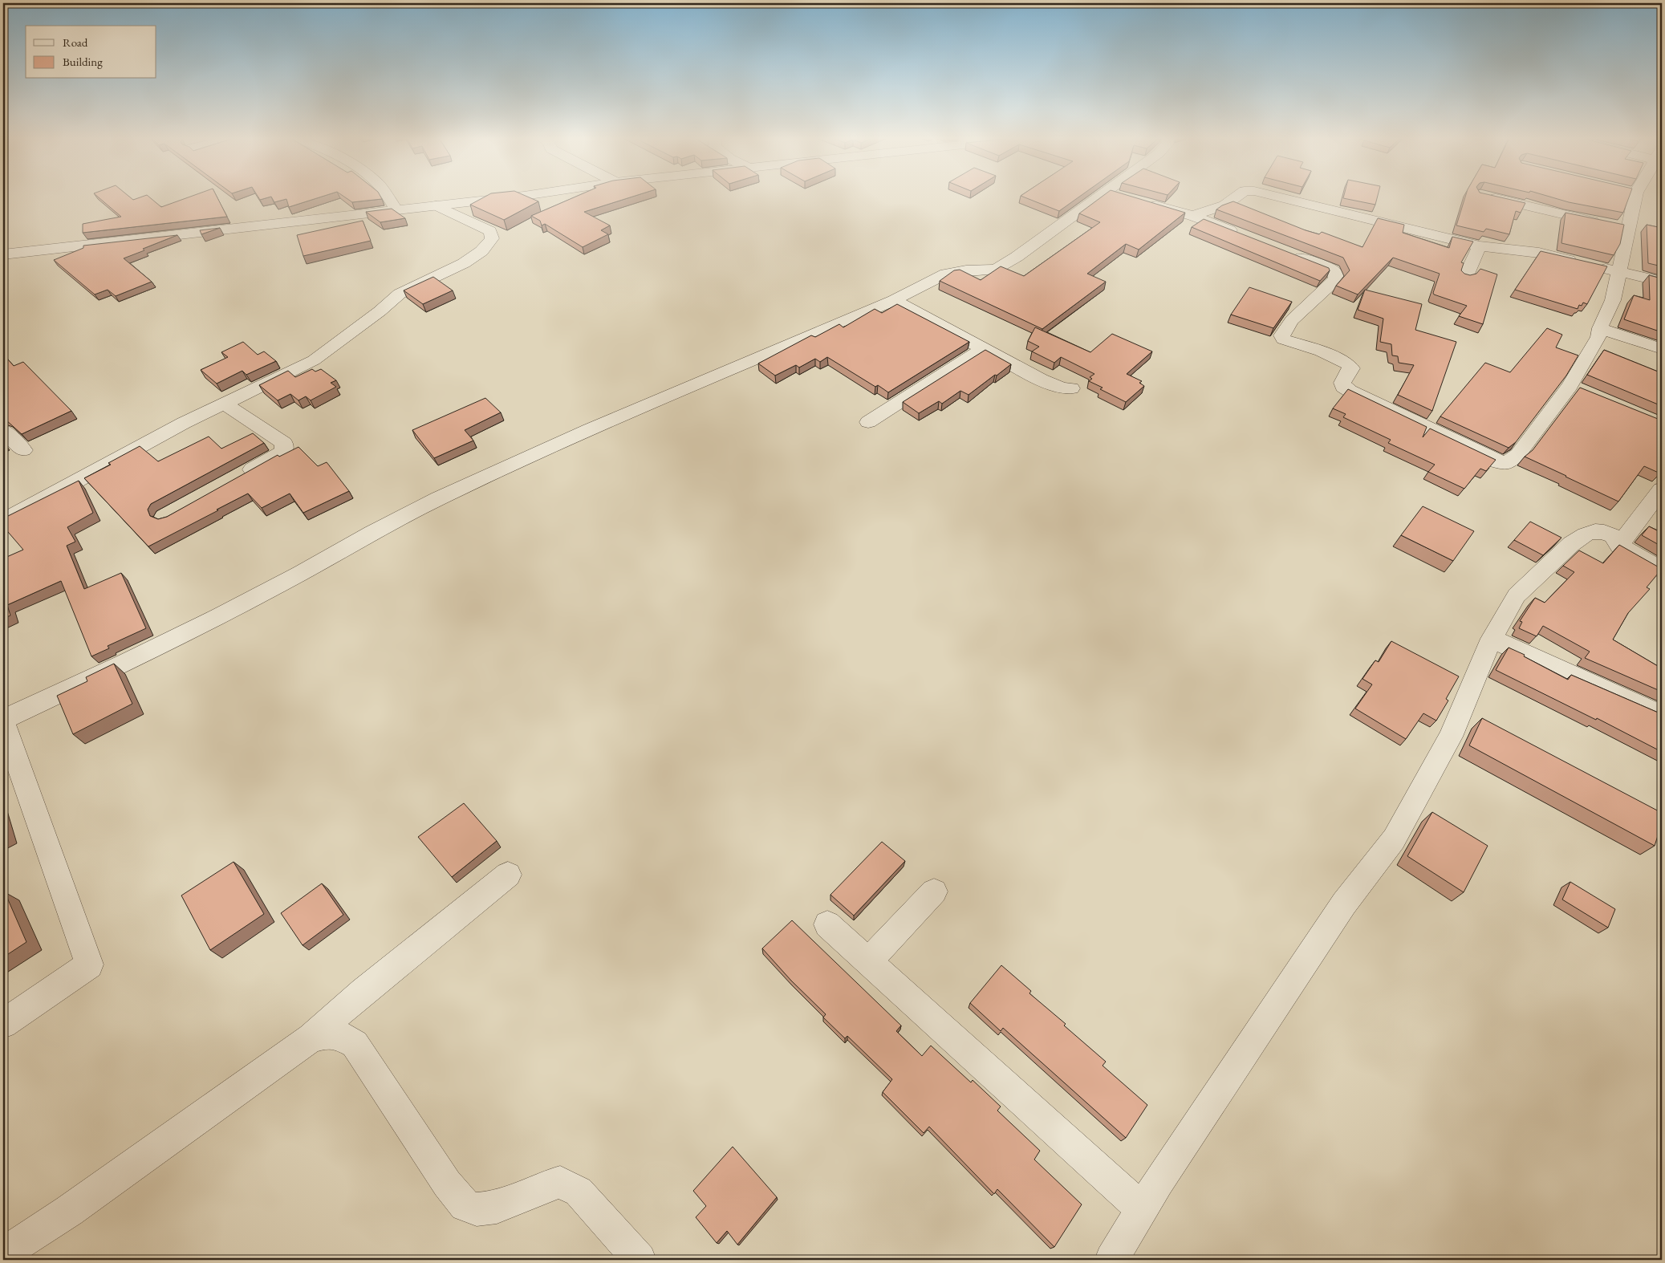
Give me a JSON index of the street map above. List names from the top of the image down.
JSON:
{
  "legend": ["Road", "Building"]
}
